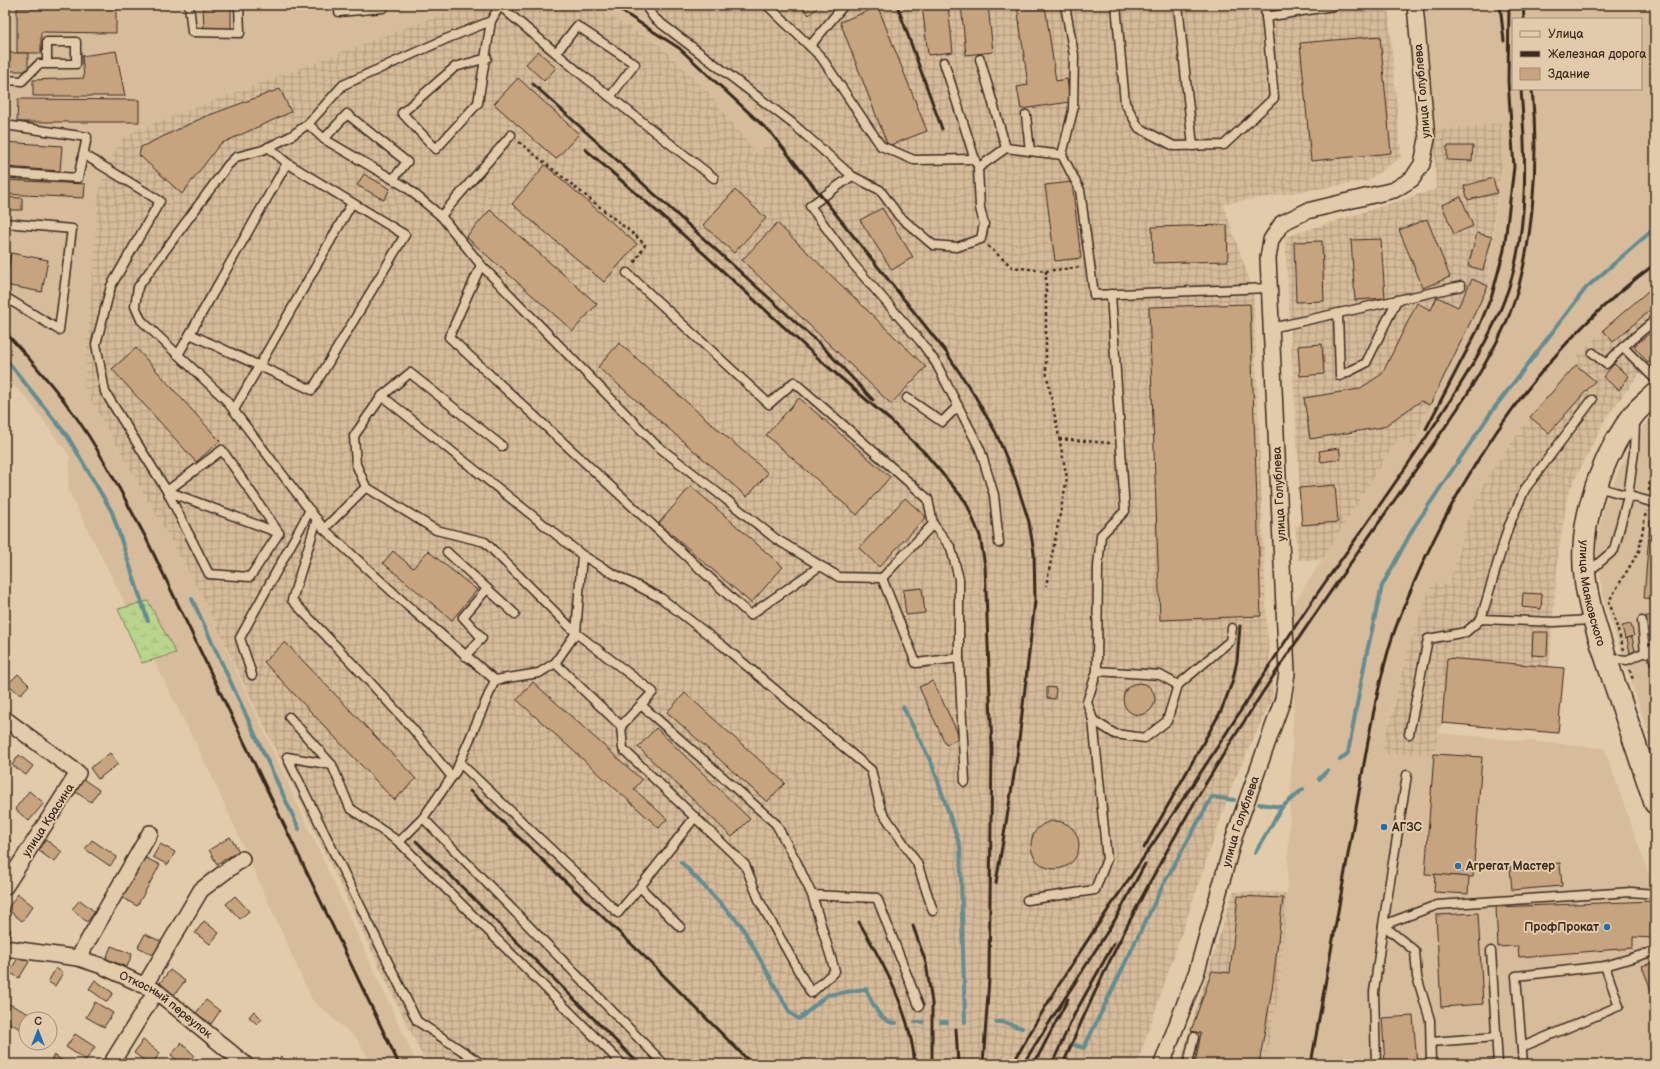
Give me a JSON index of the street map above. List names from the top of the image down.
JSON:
{
  "streets": {
    "main road": ["улица Маяковского"],
    "street": ["улица Голублева", "улица Красина", "Откосный переулок"]
  },
  "places": ["АГЗС", "Агрегат Мастер", "ПрофПрокат"],
  "legend": ["Улица", "Железная дорога", "Здание"],
  "north": "top"
}
